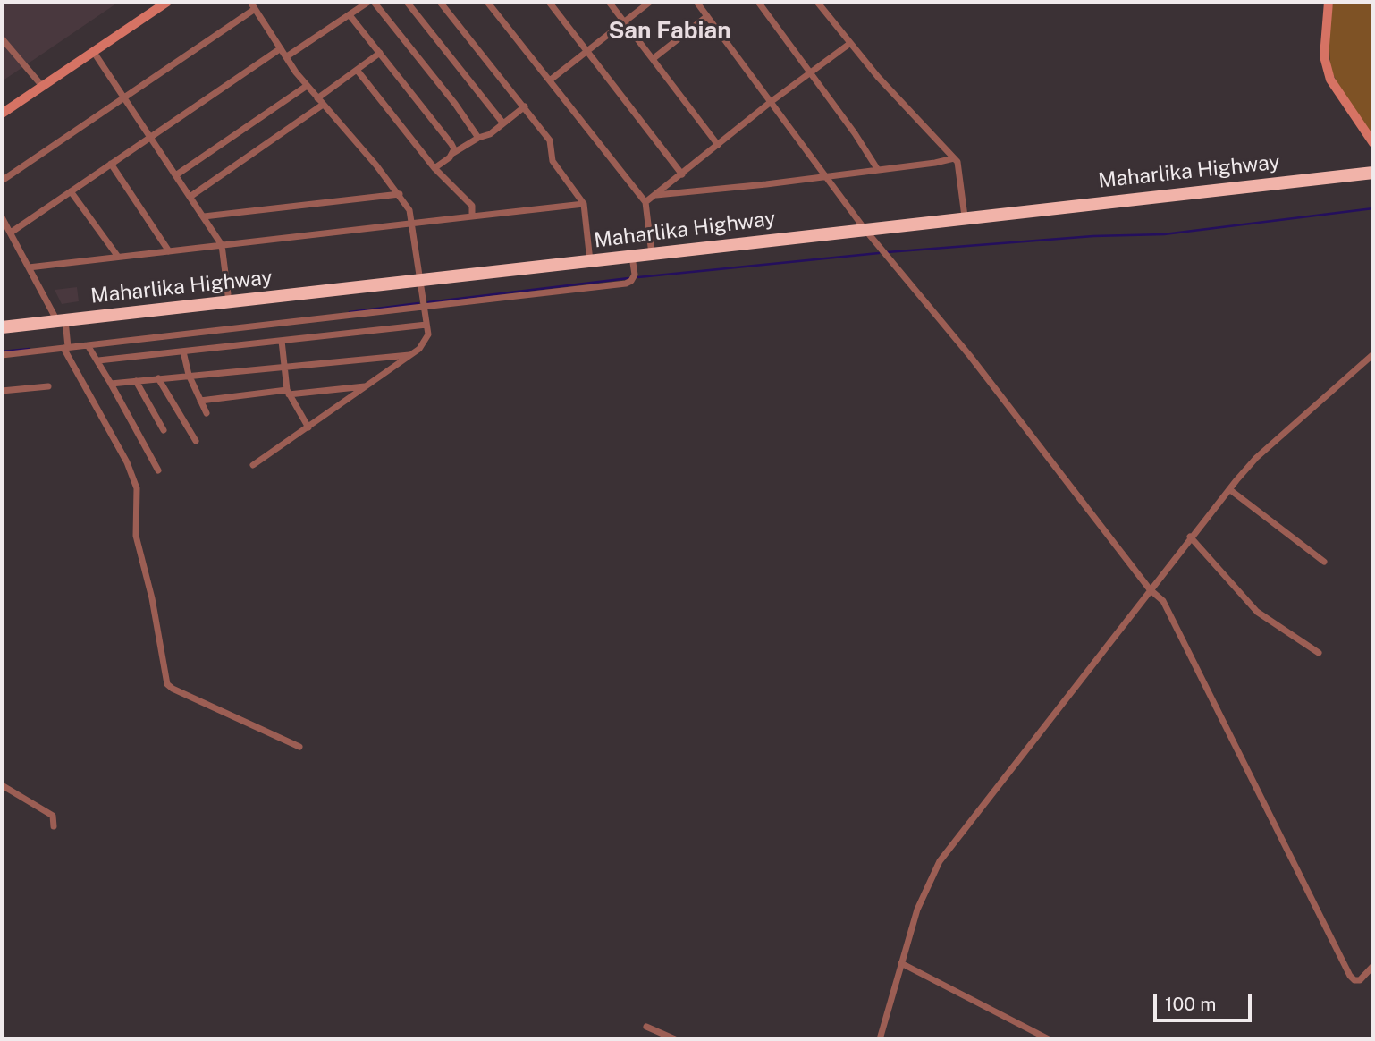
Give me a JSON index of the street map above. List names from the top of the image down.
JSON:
{
  "streets": {
    "highway": ["Maharlika Highway"]
  },
  "districts": ["San Fabian"],
  "scale_bar": "100 m"
}
